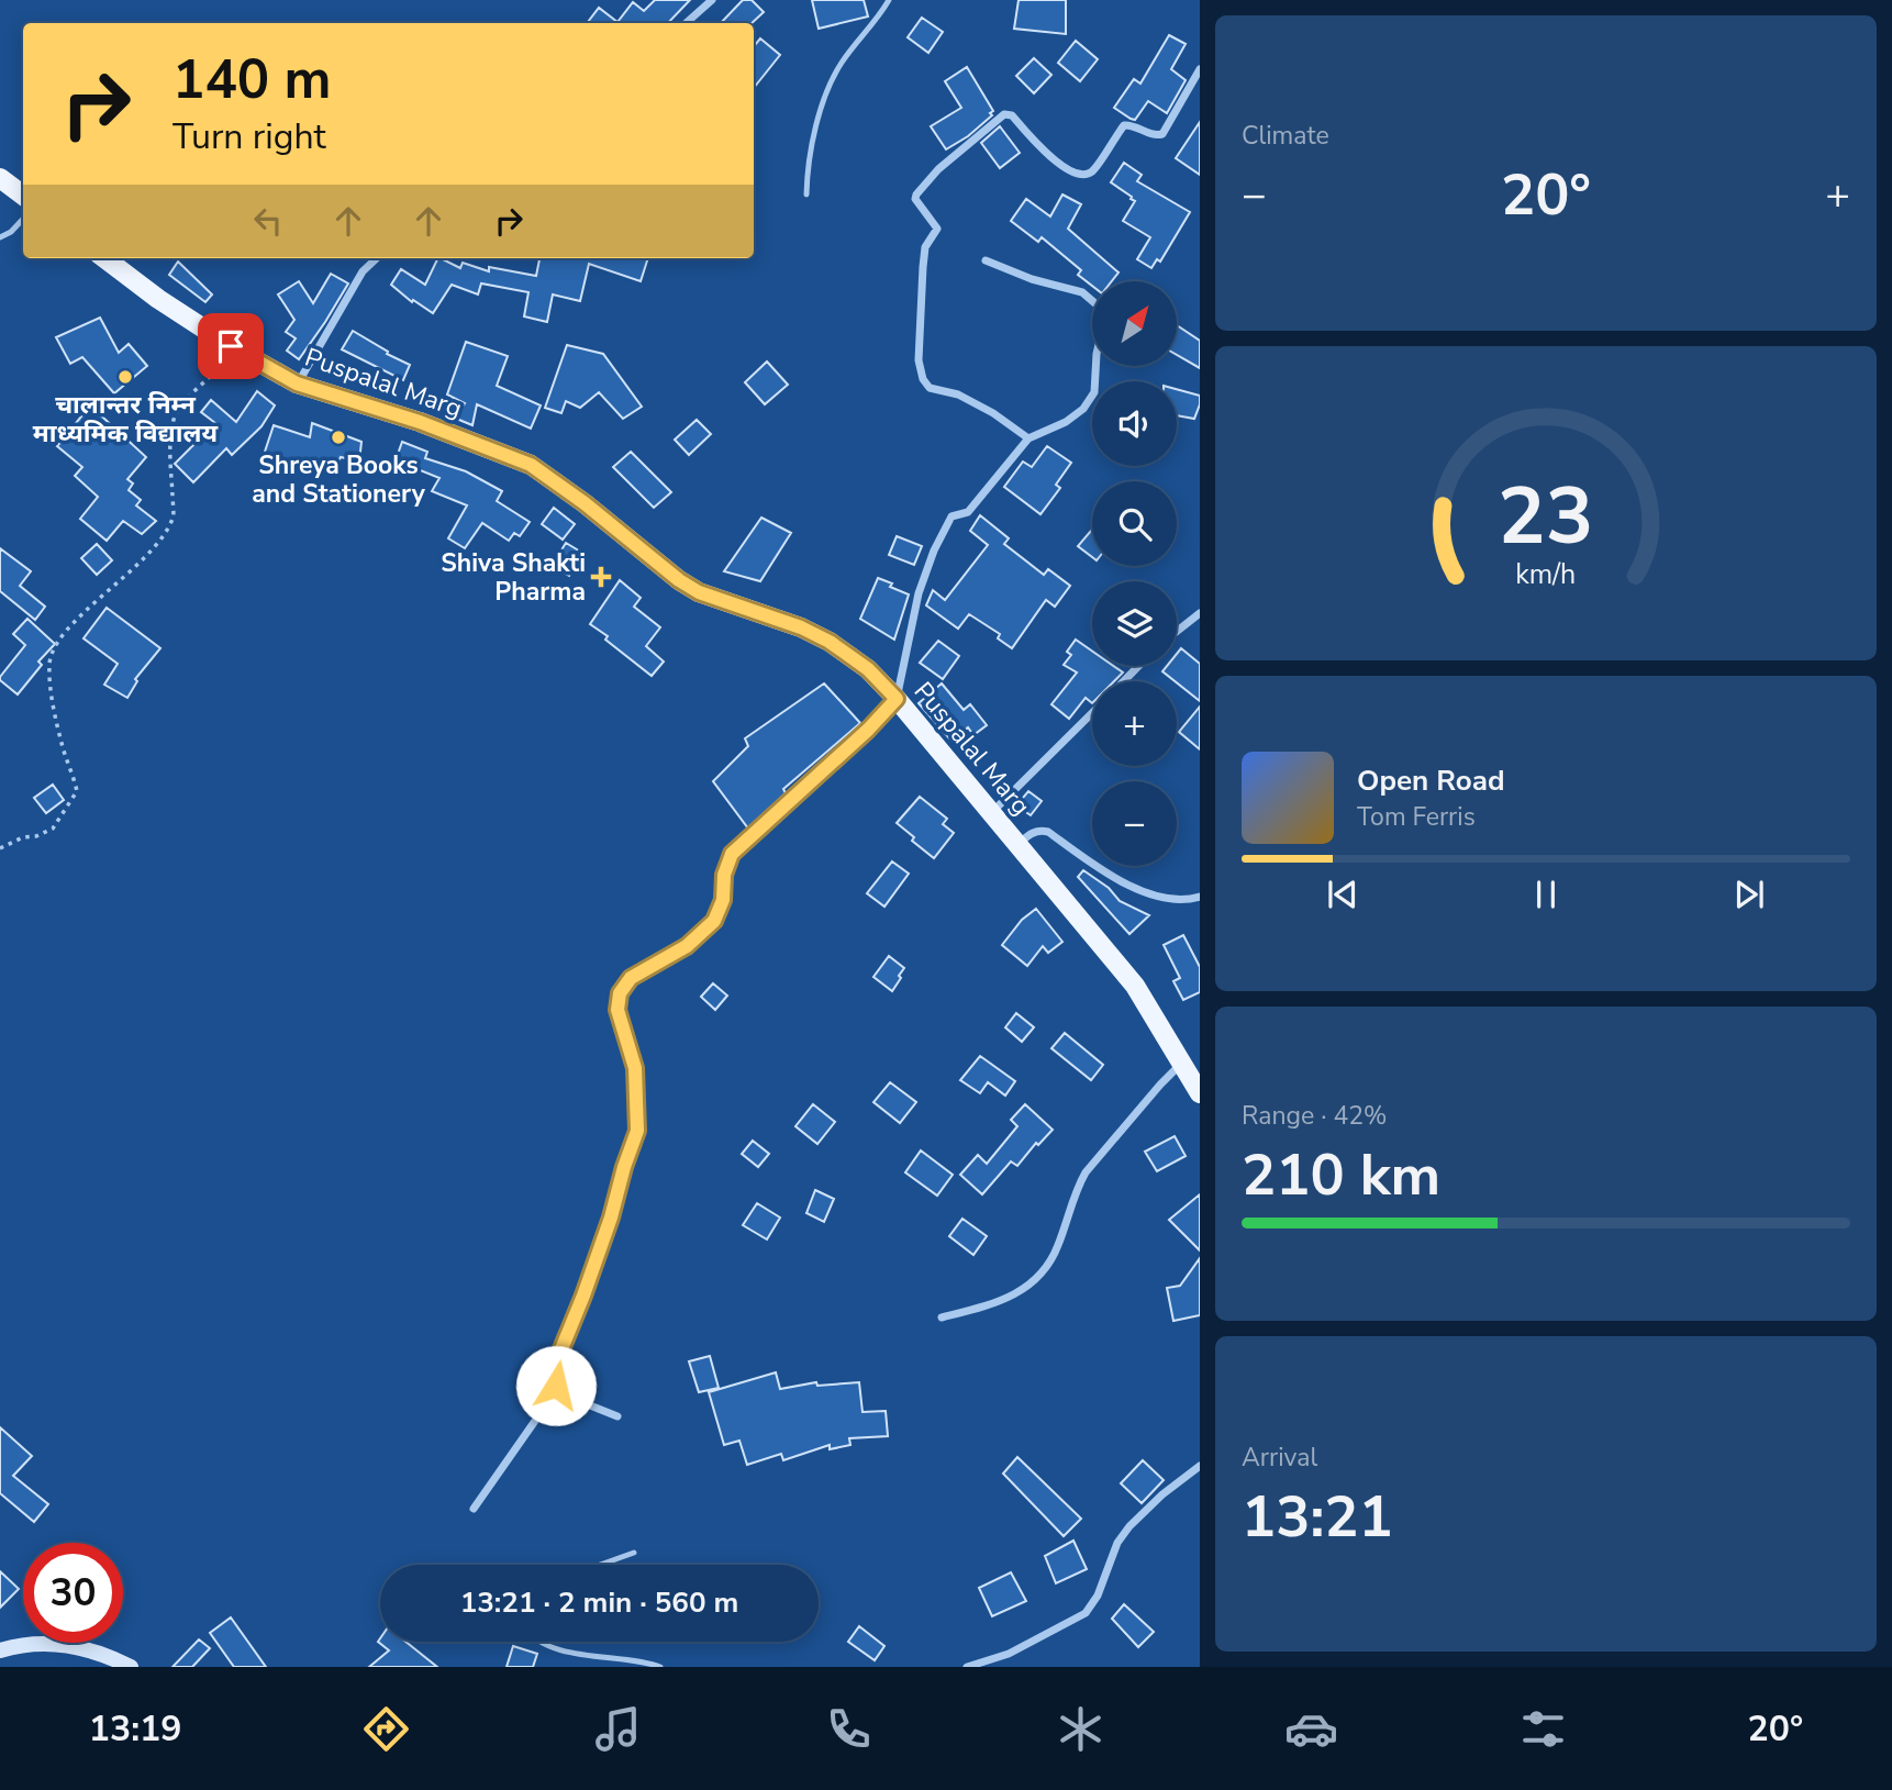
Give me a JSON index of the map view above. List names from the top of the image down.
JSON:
{
  "streets": {
    "main road": ["Puspalal Marg"]
  },
  "places": {
    "other": ["चालान्तर निम्न माध्यमिक विद्यालय", "Shreya Books and Stationery"],
    "health": ["Shiva Shakti Pharma"]
  },
  "north": "top right",
  "page": {
    "tile": [
      "Climate",
      ["Range · 42%", "210 km"],
      ["Arrival", "13:21"]
    ],
    "turn": ["140 m", "Turn right"],
    "heat": ["−", "20°", "+"],
    "map_buttons": ["+", "−"],
    "song": ["Open Road", "Tom Ferris"],
    "limit": "30",
    "trip": "13:21 · 2 min · 560 m",
    "tabs": ["13:19", "20°"],
    "gauge": ["23", "km/h"]
  }
}
